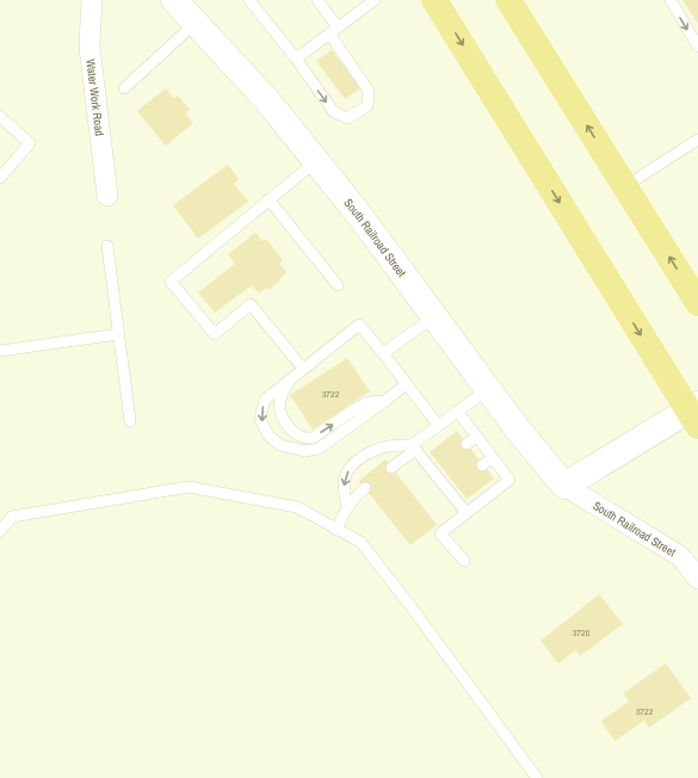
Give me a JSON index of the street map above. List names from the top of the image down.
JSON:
{
  "streets": {
    "street": ["Water Work Road", "South Railroad Street"]
  },
  "house_numbers": ["3722", "3720", "3722"]
}
